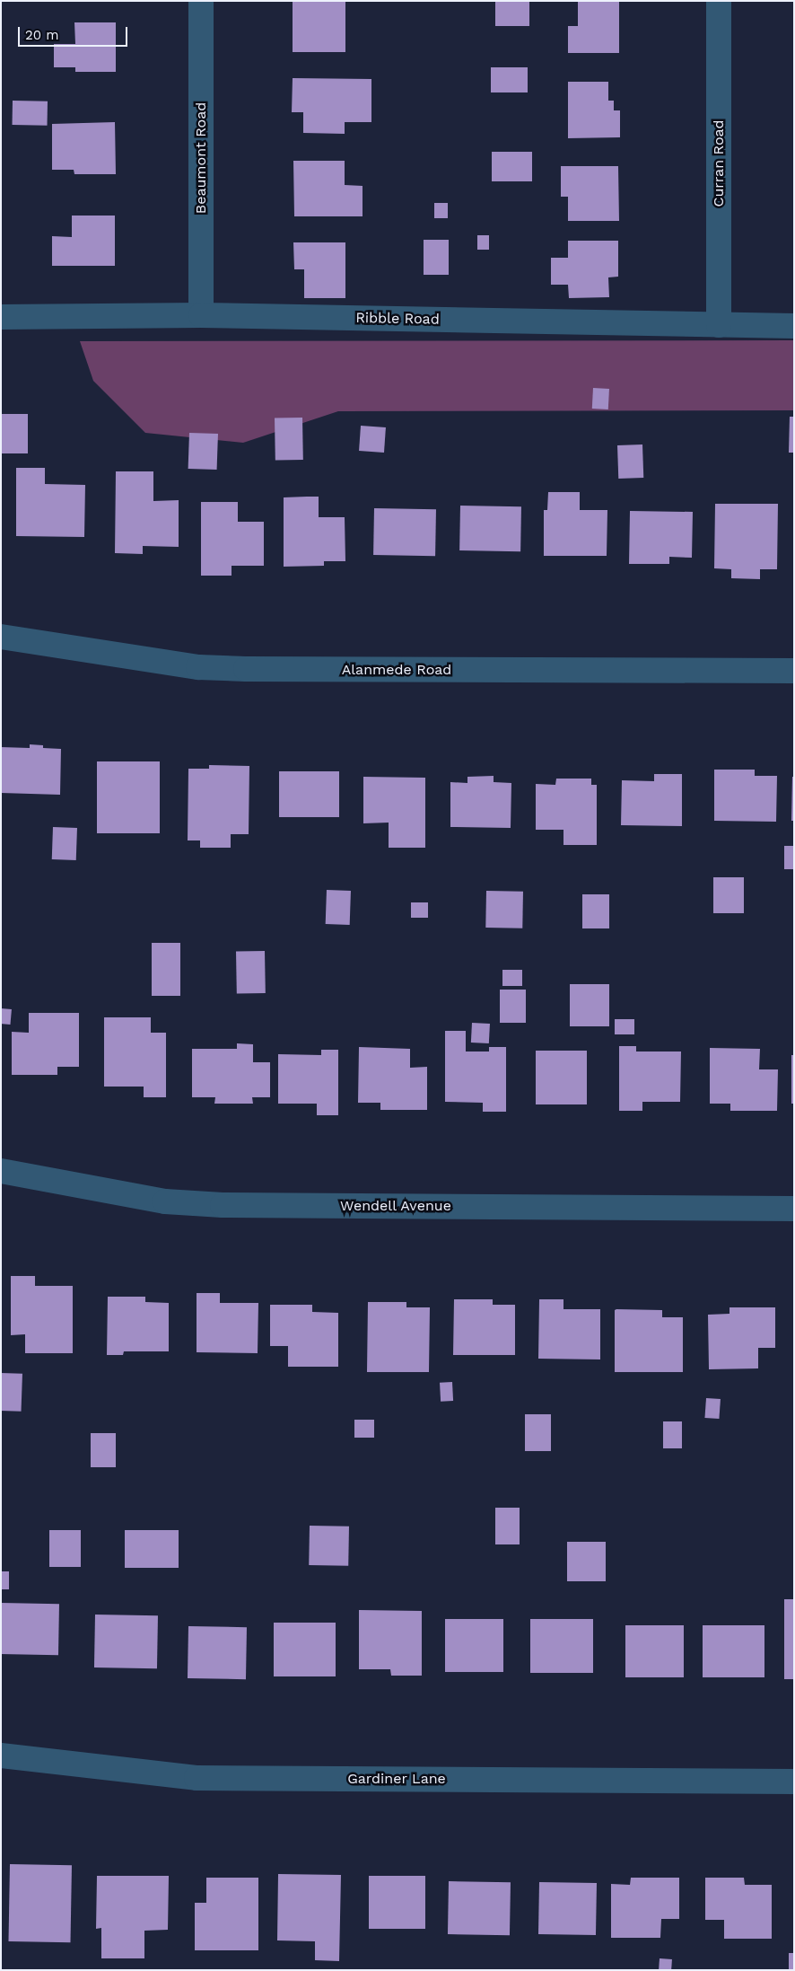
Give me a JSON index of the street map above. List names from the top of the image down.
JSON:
{
  "streets": {
    "street": [
      "Beaumont Road",
      "Curran Road",
      "Ribble Road",
      "Alanmede Road",
      "Wendell Avenue",
      "Gardiner Lane"
    ]
  },
  "crossings": [
    ["Beaumont Road", "Ribble Road"],
    ["Curran Road", "Ribble Road"]
  ],
  "scale_bar": "20 m"
}
